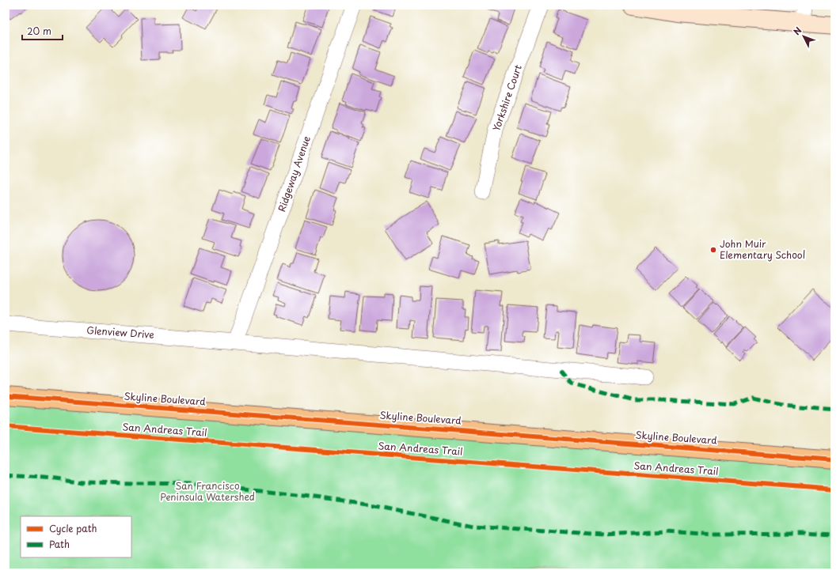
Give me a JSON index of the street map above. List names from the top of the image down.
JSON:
{
  "streets": {
    "main road": ["Skyline Boulevard"],
    "street": ["Yorkshire Court", "Ridgeway Avenue", "Glenview Drive"],
    "cycle path": ["San Andreas Trail"]
  },
  "crossings": [
    ["Ridgeway Avenue", "Glenview Drive"]
  ],
  "parks": ["San Francisco Peninsula Watershed"],
  "places": ["John Muir Elementary School"],
  "legend": ["Cycle path", "Path"],
  "scale_bar": "20 m",
  "north": "top left"
}
